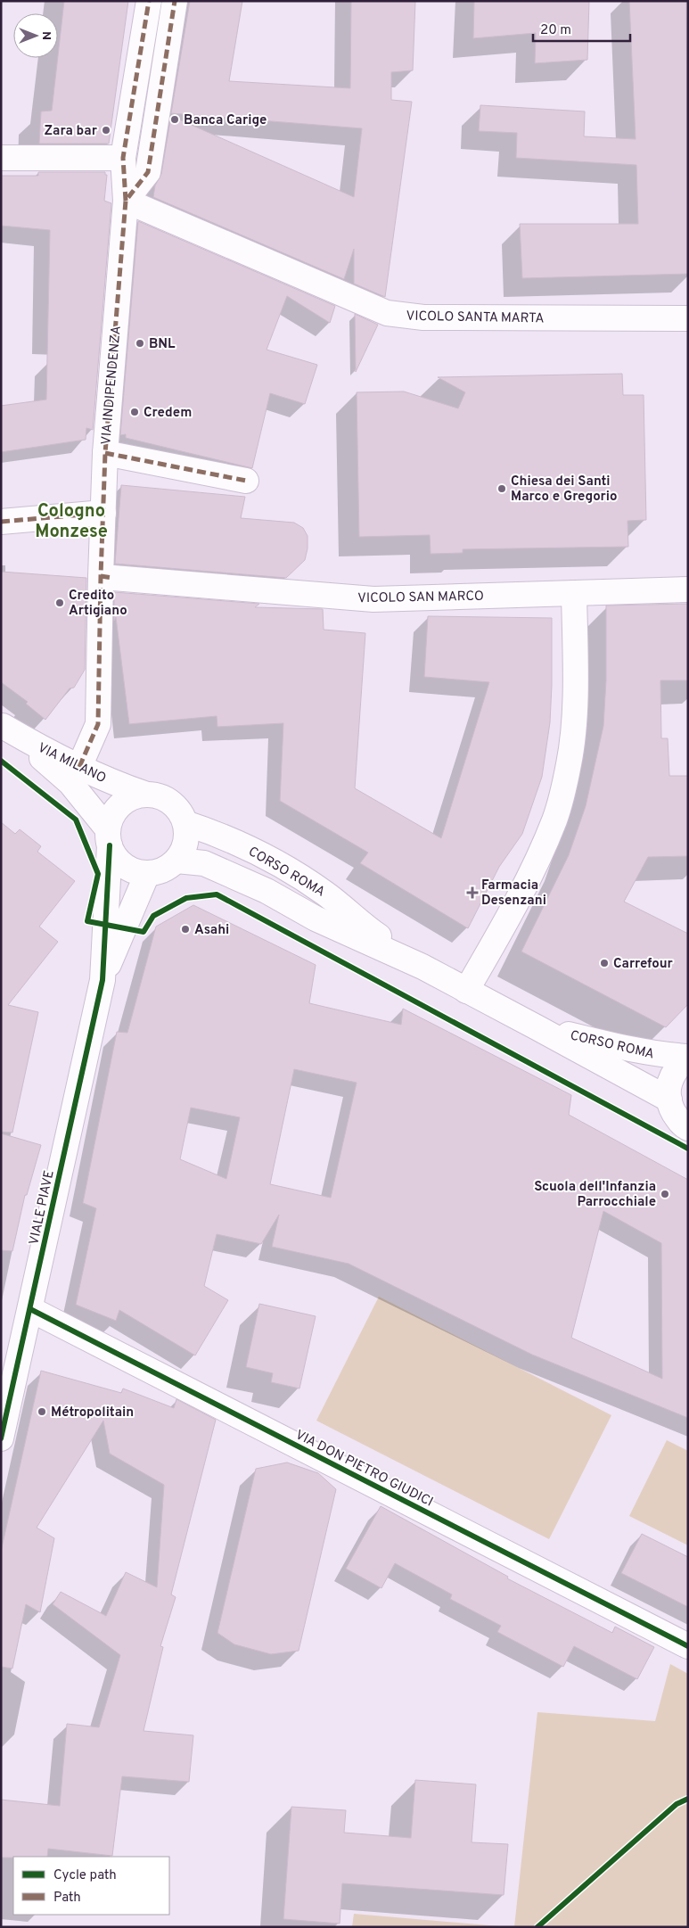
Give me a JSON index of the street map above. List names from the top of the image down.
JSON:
{
  "streets": {
    "street": [
      "VICOLO SANTA MARTA",
      "VIA INDIPENDENZA",
      "VICOLO SAN MARCO",
      "VIA MILANO",
      "CORSO ROMA",
      "VIALE PIAVE",
      "VIA DON PIETRO GIUDICI"
    ]
  },
  "crossings": [
    ["VICOLO SANTA MARTA", "VIA INDIPENDENZA"],
    ["VIA MILANO", "CORSO ROMA"],
    ["VIA MILANO", "VIALE PIAVE"],
    ["CORSO ROMA", "VIALE PIAVE"],
    ["VIALE PIAVE", "VIA DON PIETRO GIUDICI"]
  ],
  "districts": ["Cologno Monzese"],
  "places": {
    "other": [
      "Banca Carige",
      "Zara bar",
      "BNL",
      "Credem",
      "Chiesa dei Santi Marco e Gregorio",
      "Credito Artigiano",
      "Asahi",
      "Carrefour",
      "Scuola dell'Infanzia Parrocchiale",
      "Métropolitain"
    ],
    "health": ["Farmacia Desenzani"]
  },
  "legend": ["Cycle path", "Path"],
  "scale_bar": "20 m",
  "north": "right"
}
